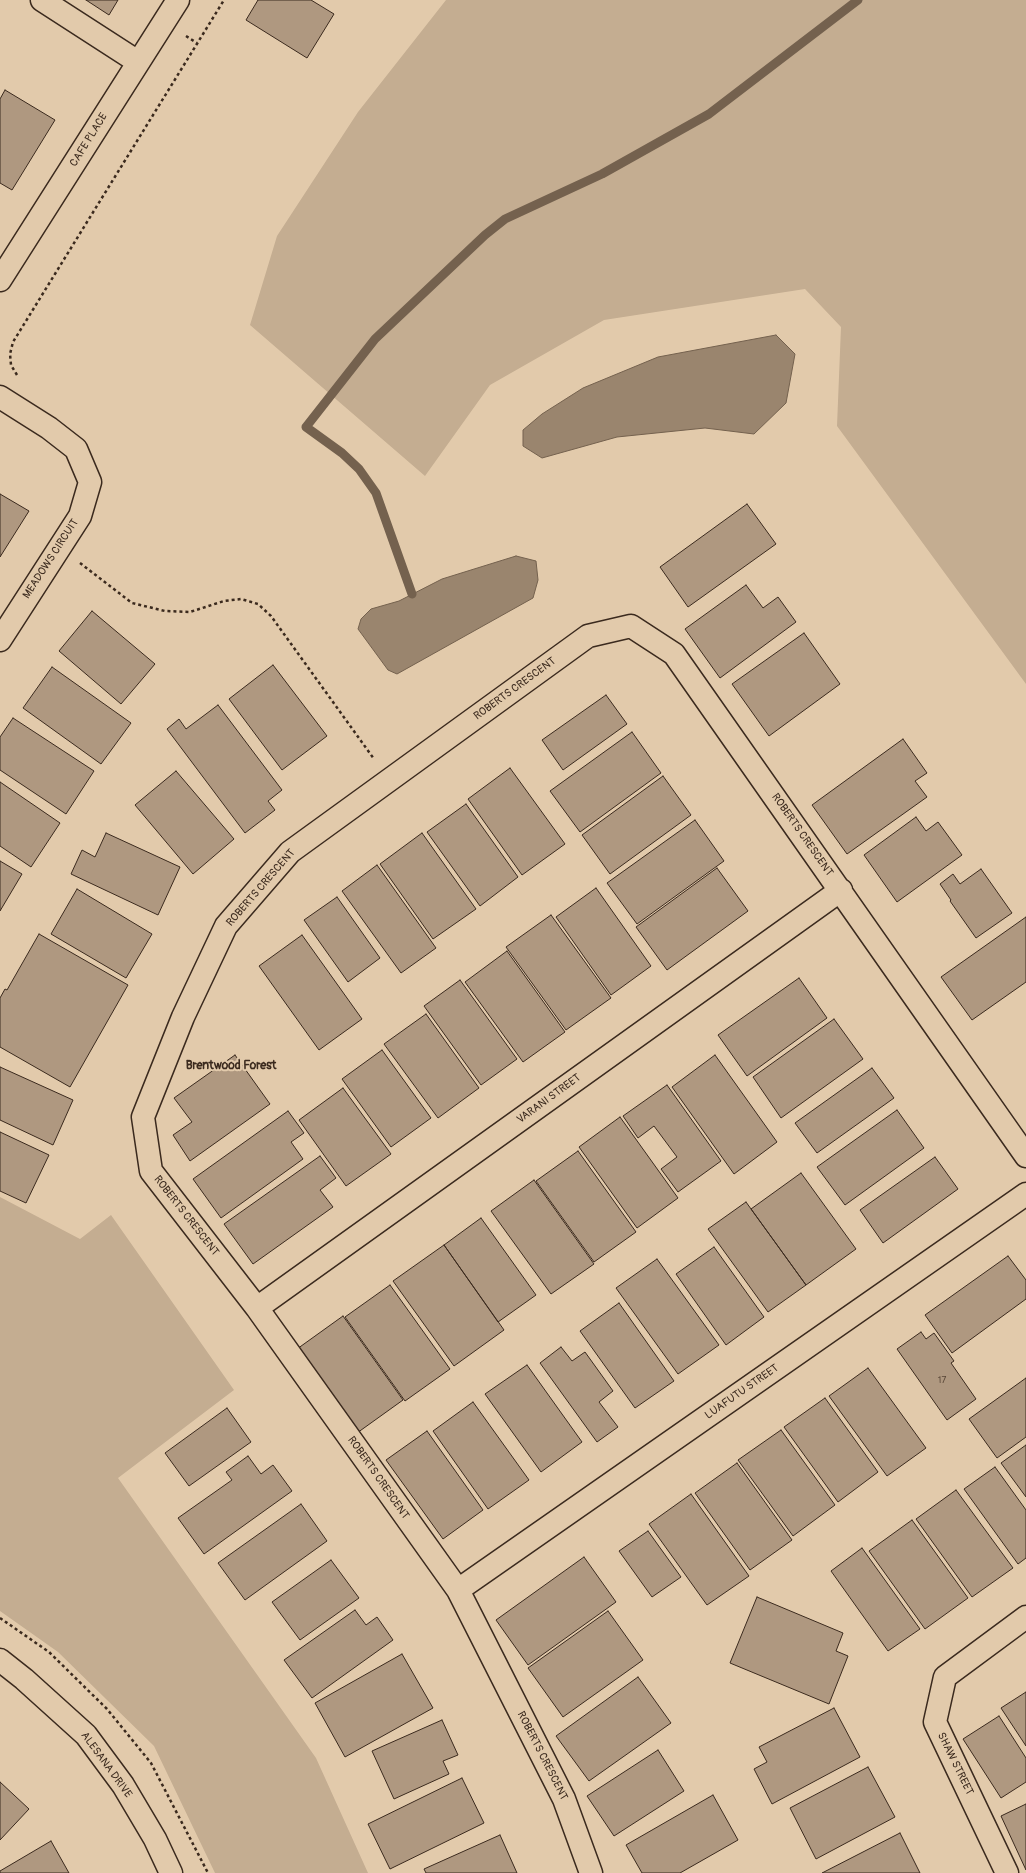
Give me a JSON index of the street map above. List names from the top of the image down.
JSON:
{
  "streets": {
    "street": [
      "CAFE PLACE",
      "MEADOWS CIRCUIT",
      "ROBERTS CRESCENT",
      "VARANI STREET",
      "LUAFUTU STREET",
      "SHAW STREET",
      "ALESANA DRIVE"
    ]
  },
  "crossings": [
    ["ROBERTS CRESCENT", "VARANI STREET"],
    ["ROBERTS CRESCENT", "LUAFUTU STREET"]
  ],
  "districts": ["Brentwood Forest"],
  "house_numbers": ["17"]
}
